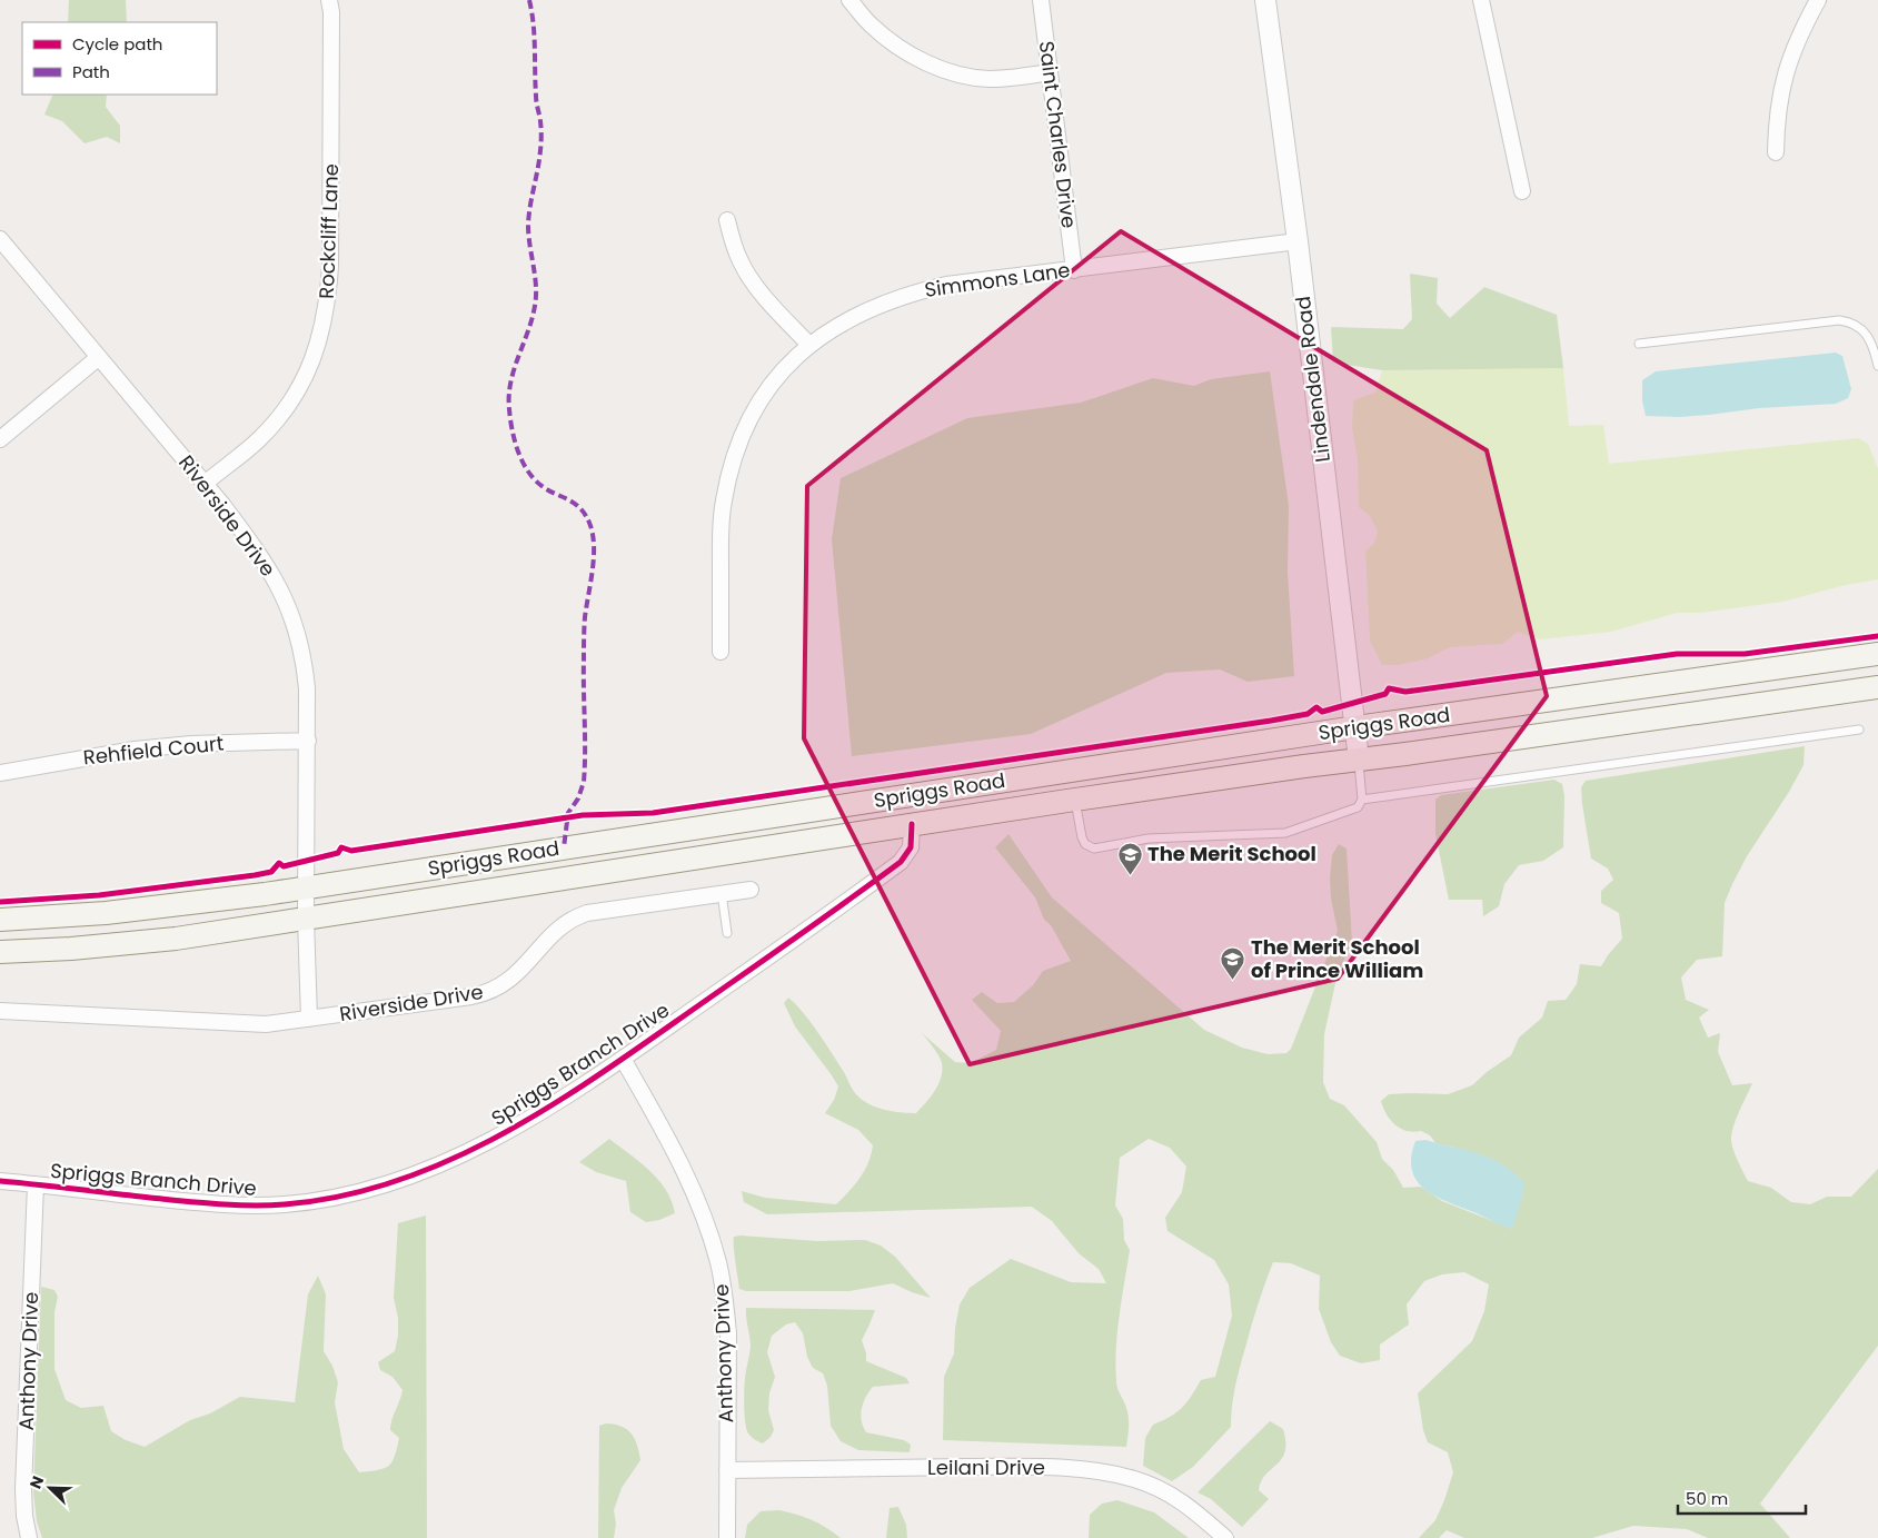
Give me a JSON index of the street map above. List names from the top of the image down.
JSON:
{
  "streets": {
    "main road": ["Spriggs Road"],
    "street": [
      "Saint Charles Drive",
      "Rockcliff Lane",
      "Simmons Lane",
      "Lindendale Road",
      "Riverside Drive",
      "Rehfield Court",
      "Spriggs Branch Drive",
      "Anthony Drive",
      "Leilani Drive"
    ]
  },
  "crossings": [
    ["Saint Charles Drive", "Simmons Lane"],
    ["Rockcliff Lane", "Riverside Drive"],
    ["Simmons Lane", "Lindendale Road"],
    ["Lindendale Road", "Spriggs Road"],
    ["Riverside Drive", "Spriggs Road"],
    ["Riverside Drive", "Rehfield Court"],
    ["Spriggs Road", "Spriggs Branch Drive"],
    ["Spriggs Branch Drive", "Anthony Drive"],
    ["Anthony Drive", "Leilani Drive"]
  ],
  "places": {
    "school or university": ["The Merit School", "The Merit School of Prince William"]
  },
  "legend": ["Cycle path", "Path"],
  "scale_bar": "50 m",
  "north": "top left"
}
